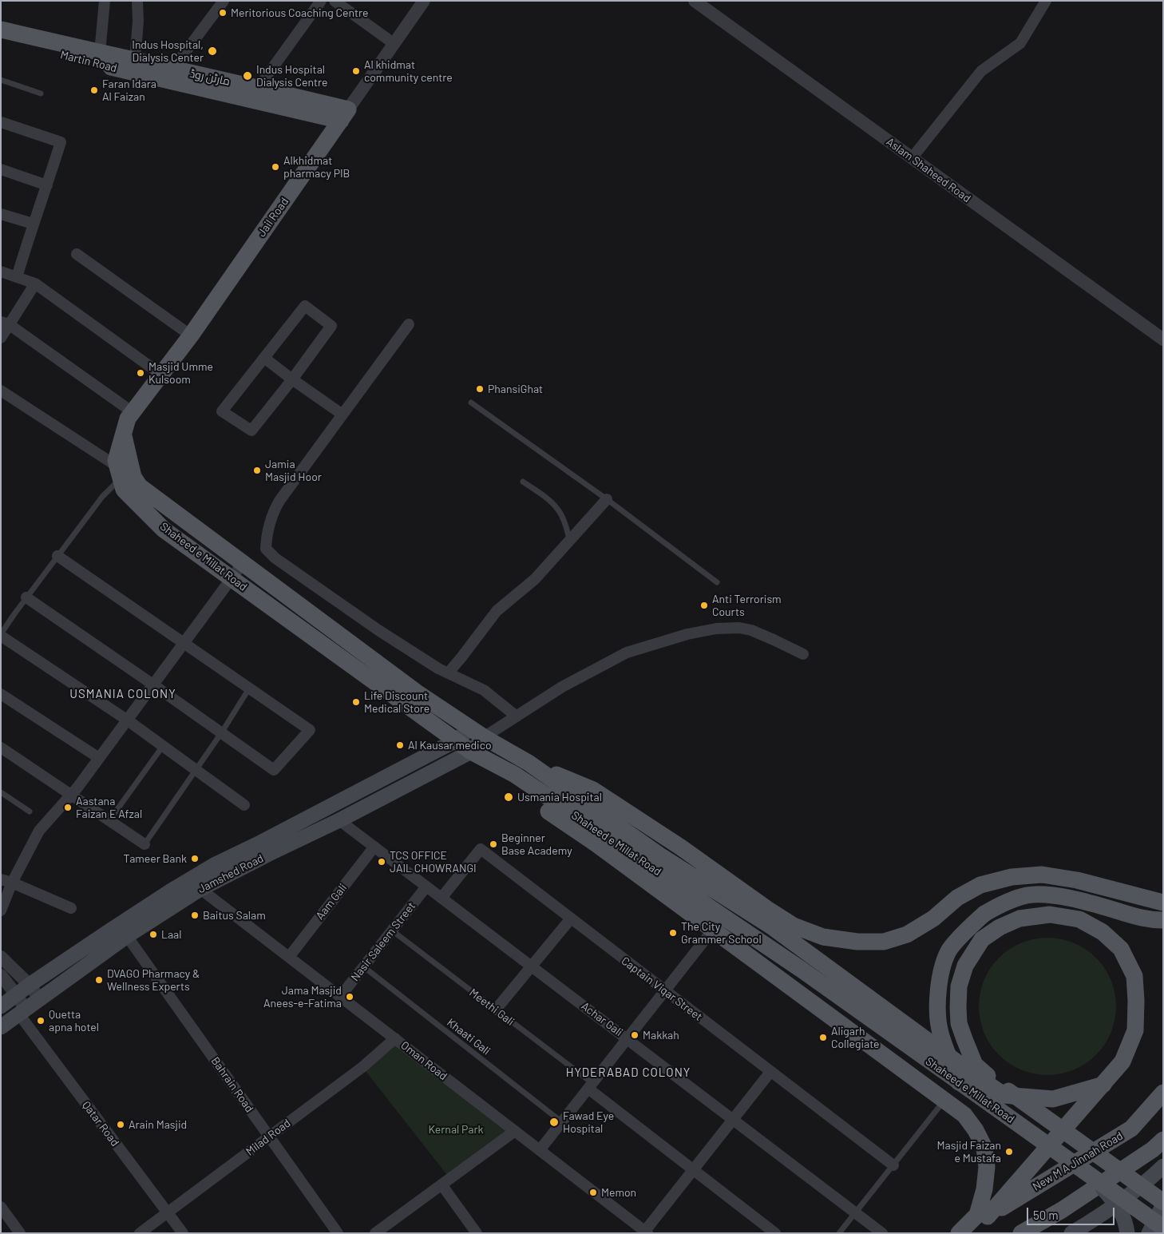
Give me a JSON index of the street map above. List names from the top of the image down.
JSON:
{
  "streets": {
    "main road": [
      "Martin Road",
      "Jail Road",
      "Shaheed e Millat Road",
      "Jamshed Road",
      "New M A Jinnah Road"
    ],
    "street": [
      "Aslam Shaheed Road",
      "Aam Gali",
      "Nasir Saleem Street",
      "Captain Viqar Street",
      "Meethi Gali",
      "Achar Gali",
      "Oman Road",
      "Bahrain Road",
      "Qatar Road",
      "Milad Road"
    ],
    "lane": ["Khaati Gali"]
  },
  "crossings": [
    ["Martin Road", "Jail Road"],
    ["Jail Road", "Shaheed e Millat Road"],
    ["Shaheed e Millat Road", "Jamshed Road"],
    ["Shaheed e Millat Road", "New M A Jinnah Road"],
    ["Jamshed Road", "Achar Gali"],
    ["Jamshed Road", "Oman Road"],
    ["Jamshed Road", "Bahrain Road"],
    ["Jamshed Road", "Qatar Road"],
    ["Aam Gali", "Achar Gali"],
    ["Aam Gali", "Oman Road"],
    ["Nasir Saleem Street", "Meethi Gali"],
    ["Nasir Saleem Street", "Achar Gali"],
    ["Nasir Saleem Street", "Khaati Gali"],
    ["Nasir Saleem Street", "Oman Road"],
    ["Captain Viqar Street", "Achar Gali"],
    ["Oman Road", "Milad Road"],
    ["Bahrain Road", "Milad Road"],
    ["Qatar Road", "Milad Road"]
  ],
  "districts": ["USMANIA COLONY", "HYDERABAD COLONY"],
  "parks": ["Kernal Park"],
  "places": [
    "Meritorious Coaching Centre",
    "Indus Hospital, Dialysis Center",
    "Al khidmat community centre",
    "Indus Hospital Dialysis Centre",
    "Faran Idara Al Faizan",
    "Alkhidmat pharmacy PIB",
    "Masjid Umme Kulsoom",
    "PhansiGhat",
    "Jamia Masjid Hoor",
    "Anti Terrorism Courts",
    "Life Discount Medical Store",
    "Al Kausar medico",
    "Usmania Hospital",
    "Aastana Faizan E Afzal",
    "Beginner Base Academy",
    "Tameer Bank",
    "TCS OFFICE JAIL CHOWRANGI",
    "Baitus Salam",
    "The City Grammer School",
    "Laal",
    "DVAGO Pharmacy & Wellness Experts",
    "Jama Masjid Anees-e-Fatima",
    "Quetta apna hotel",
    "Makkah",
    "Aligarh Collegiate",
    "Fawad Eye Hospital",
    "Arain Masjid",
    "Masjid Faizan e Mustafa",
    "Memon"
  ],
  "scale_bar": "50 m"
}
